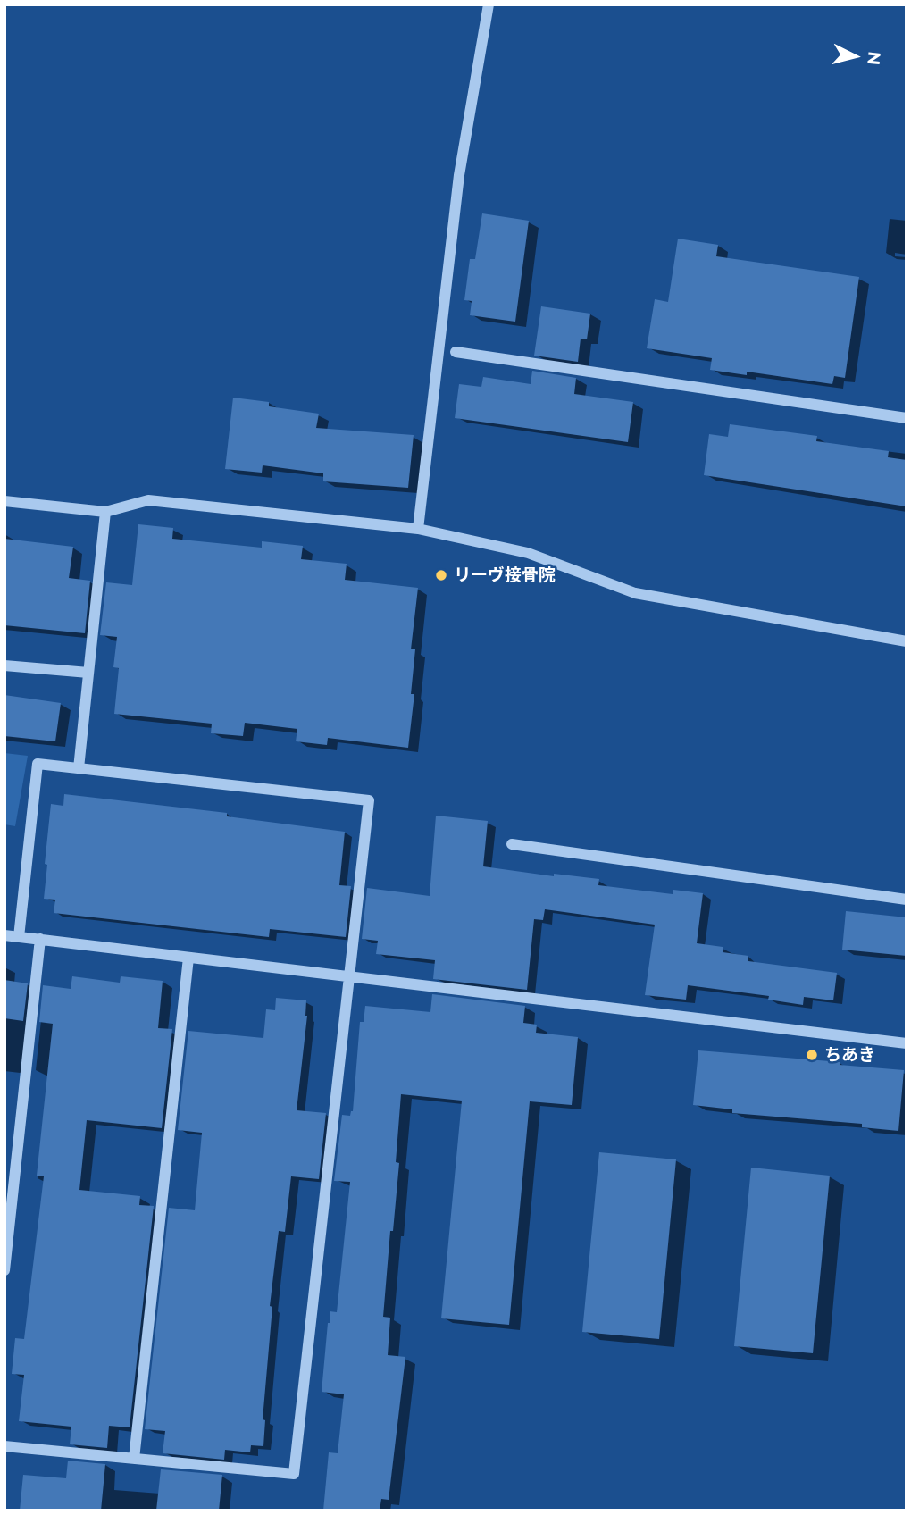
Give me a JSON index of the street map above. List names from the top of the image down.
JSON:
{
  "places": ["リーヴ接骨院", "ちあき"],
  "north": "right"
}
